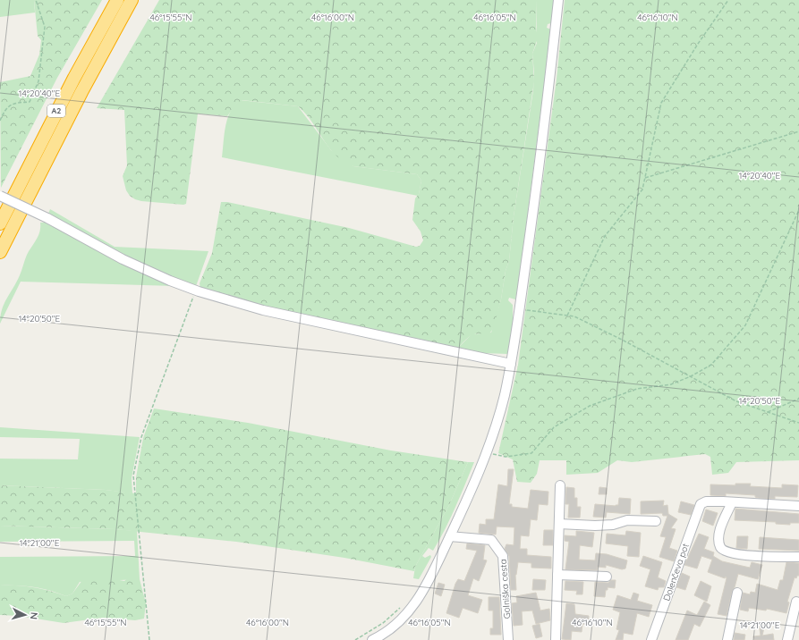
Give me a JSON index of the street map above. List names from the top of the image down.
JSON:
{
  "streets": {
    "highway": ["A2"],
    "street": ["Dolenčeva pot", "Golniška cesta"]
  },
  "north": "right",
  "coordinates": [
    "46°15'55\"N",
    "46°16'00\"N",
    "46°16'05\"N",
    "46°16'10\"N",
    "14°20'40\"E",
    "14°20'50\"E",
    "14°21'00\"E"
  ]
}
